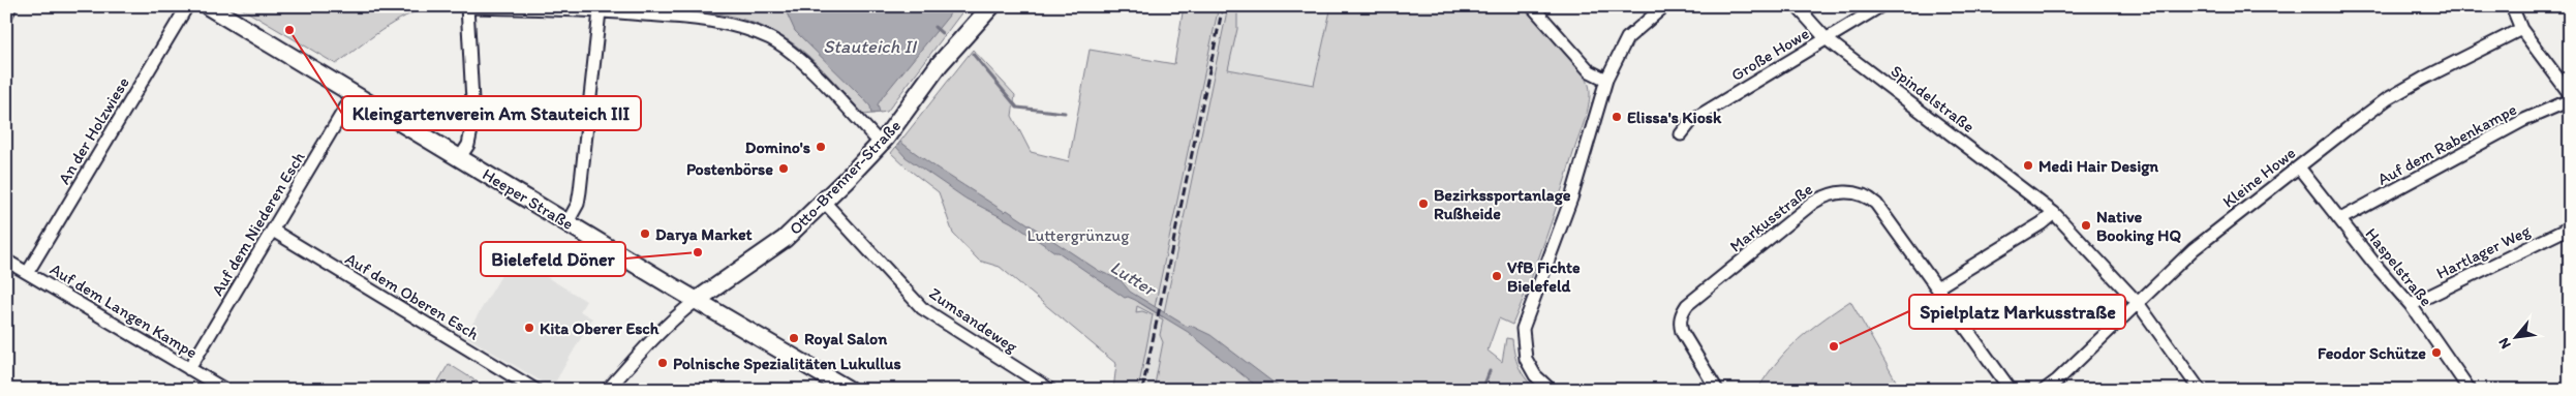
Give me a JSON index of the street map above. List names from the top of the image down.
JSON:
{
  "streets": {
    "main road": ["Otto-Brenner-Straße", "Heeper Straße"],
    "street": [
      "Große Howe",
      "Spindelstraße",
      "An der Holzwiese",
      "Auf dem Rabenkampe",
      "Kleine Howe",
      "Markusstraße",
      "Auf dem Niederen Esch",
      "Hartlager Weg",
      "Haspelstraße",
      "Auf dem Oberen Esch",
      "Auf dem Langen Kampe",
      "Zumsandeweg"
    ]
  },
  "crossings": [
    ["Große Howe", "Spindelstraße"],
    ["Spindelstraße", "Kleine Howe"],
    ["An der Holzwiese", "Auf dem Langen Kampe"],
    ["Auf dem Rabenkampe", "Haspelstraße"],
    ["Otto-Brenner-Straße", "Heeper Straße"],
    ["Otto-Brenner-Straße", "Zumsandeweg"],
    ["Kleine Howe", "Haspelstraße"],
    ["Heeper Straße", "Auf dem Niederen Esch"],
    ["Auf dem Niederen Esch", "Auf dem Oberen Esch"],
    ["Auf dem Niederen Esch", "Auf dem Langen Kampe"],
    ["Hartlager Weg", "Haspelstraße"]
  ],
  "water": ["Stauteich II", "Lutter"],
  "parks": ["Luttergrünzug"],
  "places": [
    "Kleingartenverein Am Stauteich III",
    "Elissa's Kiosk",
    "Domino's",
    "Medi Hair Design",
    "Postenbörse",
    "Bezirkssportanlage Rußheide",
    "Native Booking HQ",
    "Darya Market",
    "Bielefeld Döner",
    "VfB Fichte Bielefeld",
    "Kita Oberer Esch",
    "Royal Salon",
    "Spielplatz Markusstraße",
    "Feodor Schütze",
    "Polnische Spezialitäten Lukullus"
  ],
  "north": "bottom left"
}
